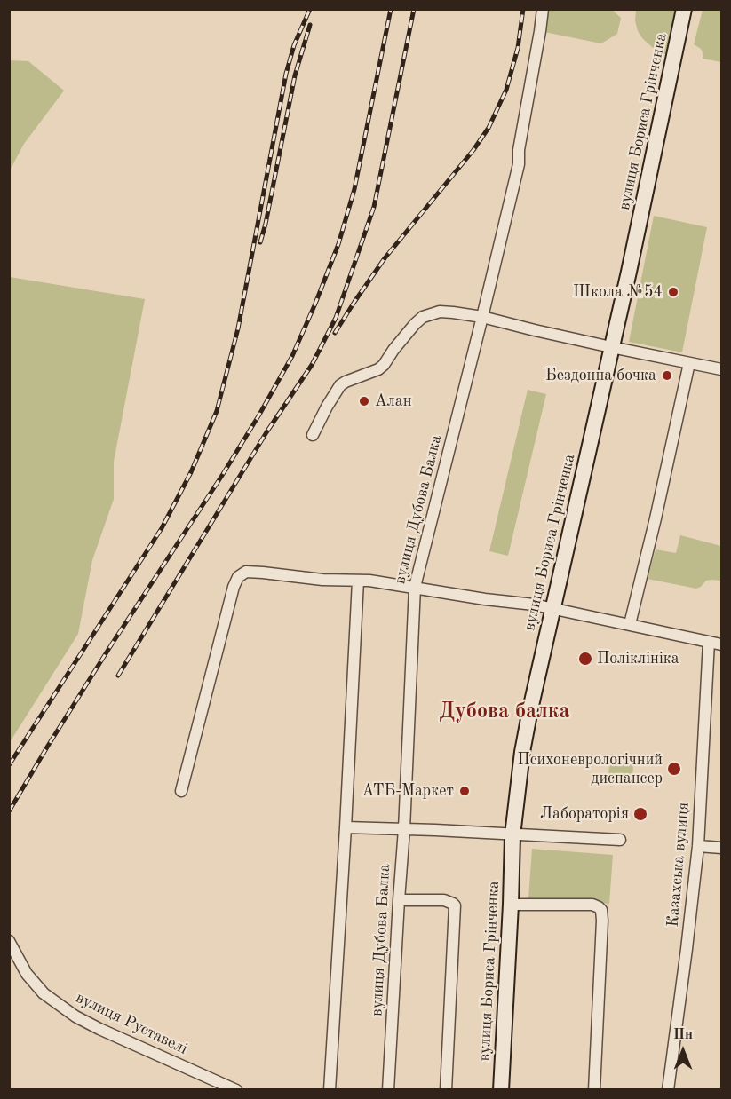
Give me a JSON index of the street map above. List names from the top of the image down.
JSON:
{
  "streets": {
    "street": [
      "вулиця Бориса Грінченка",
      "вулиця Дубова Балка",
      "Казахська вулиця",
      "вулиця Руставелі"
    ]
  },
  "districts": ["Дубова балка"],
  "places": [
    "Школа №54",
    "Бездонна бочка",
    "Алан",
    "Поліклініка",
    "Психоневрологічний диспансер",
    "АТБ-Маркет",
    "Лабораторія"
  ],
  "north": "top"
}
